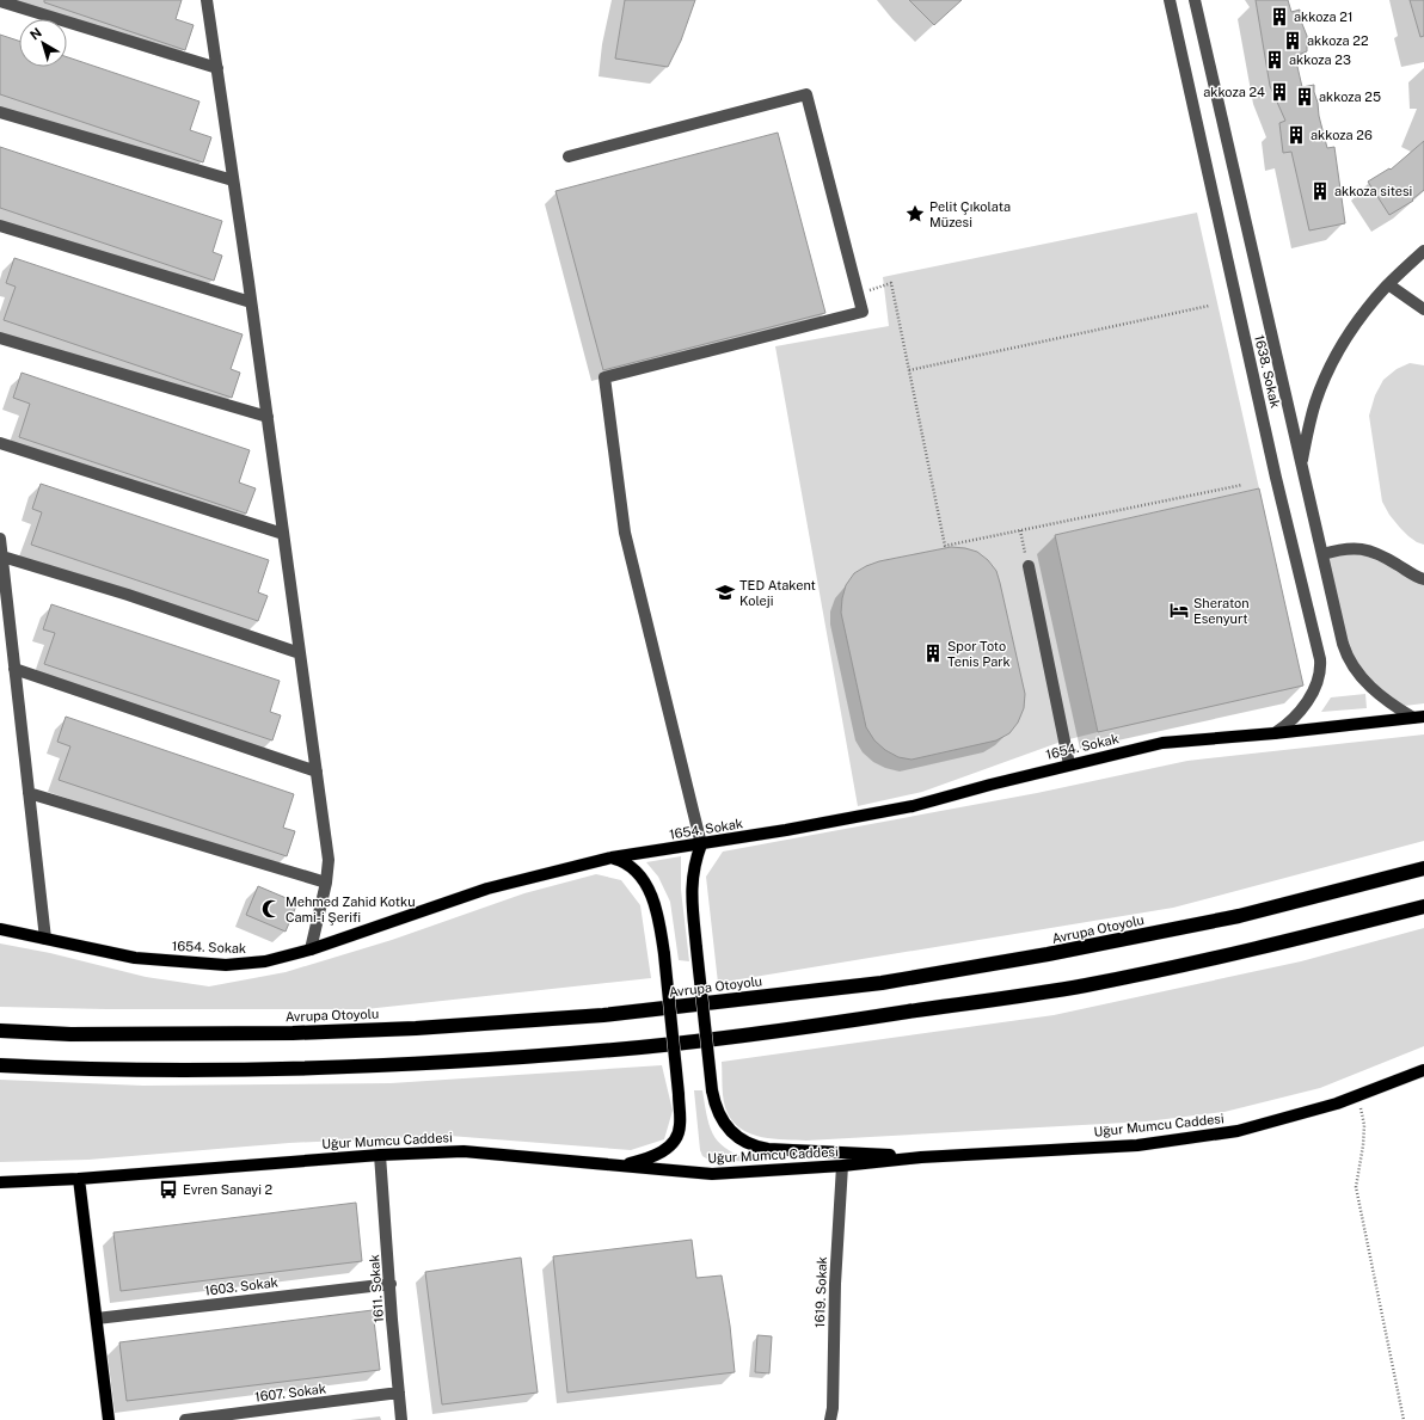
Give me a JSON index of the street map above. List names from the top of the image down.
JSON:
{
  "streets": {
    "highway": ["Avrupa Otoyolu"],
    "main road": ["1654. Sokak", "Uğur Mumcu Caddesi"],
    "street": [
      "1638. Sokak",
      "1603. Sokak",
      "1611. Sokak",
      "1619. Sokak",
      "1607. Sokak"
    ]
  },
  "crossings": [
    ["1638. Sokak", "1654. Sokak"],
    ["Uğur Mumcu Caddesi", "1611. Sokak"],
    ["Uğur Mumcu Caddesi", "1619. Sokak"],
    ["1603. Sokak", "1611. Sokak"],
    ["1611. Sokak", "1607. Sokak"]
  ],
  "places": {
    "building": [
      "akkoza 21",
      "akkoza 22",
      "akkoza 23",
      "akkoza 24",
      "akkoza 25",
      "akkoza 26",
      "akkoza sitesi",
      "Spor Toto Tenis Park"
    ],
    "place": ["Pelit Çıkolata Müzesi"],
    "school or university": ["TED Atakent Koleji"],
    "hotel": ["Sheraton Esenyurt"],
    "mosque": ["Mehmed Zahid Kotku Cami-i Şerifi"],
    "bus stop": ["Evren Sanayi 2"]
  },
  "north": "top left"
}
